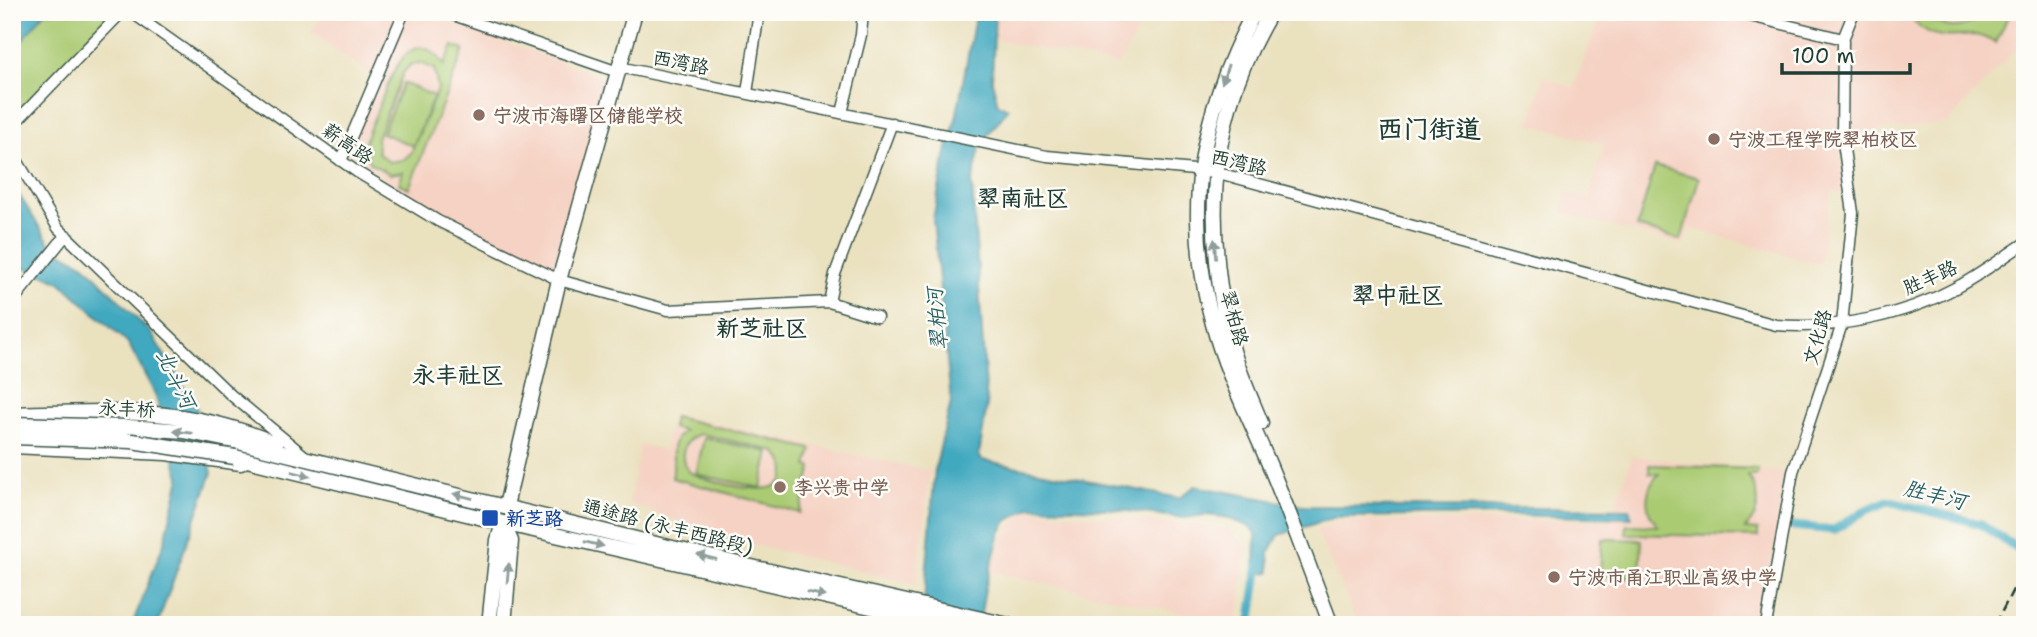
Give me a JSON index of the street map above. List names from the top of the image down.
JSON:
{
  "streets": {
    "main road": ["翠柏路", "永丰桥", "通途路 (永丰西路段)"],
    "street": [
      "西湾路",
      "薪高路",
      "胜丰路",
      "文化路"
    ]
  },
  "crossings": [
    ["西湾路", "胜丰路"],
    ["西湾路", "翠柏路"],
    ["西湾路", "文化路"],
    ["胜丰路", "文化路"],
    ["永丰桥", "通途路 (永丰西路段)"]
  ],
  "districts": [
    "西门街道",
    "翠南社区",
    "翠中社区",
    "新芝社区",
    "永丰社区"
  ],
  "water": ["翠柏河", "北斗河", "胜丰河"],
  "places": {
    "other": [
      "宁波市海曙区储能学校",
      "宁波工程学院翠柏校区",
      "李兴贵中学",
      "宁波市甬江职业高级中学"
    ],
    "transit": ["新芝路"]
  },
  "scale_bar": "100 m"
}
